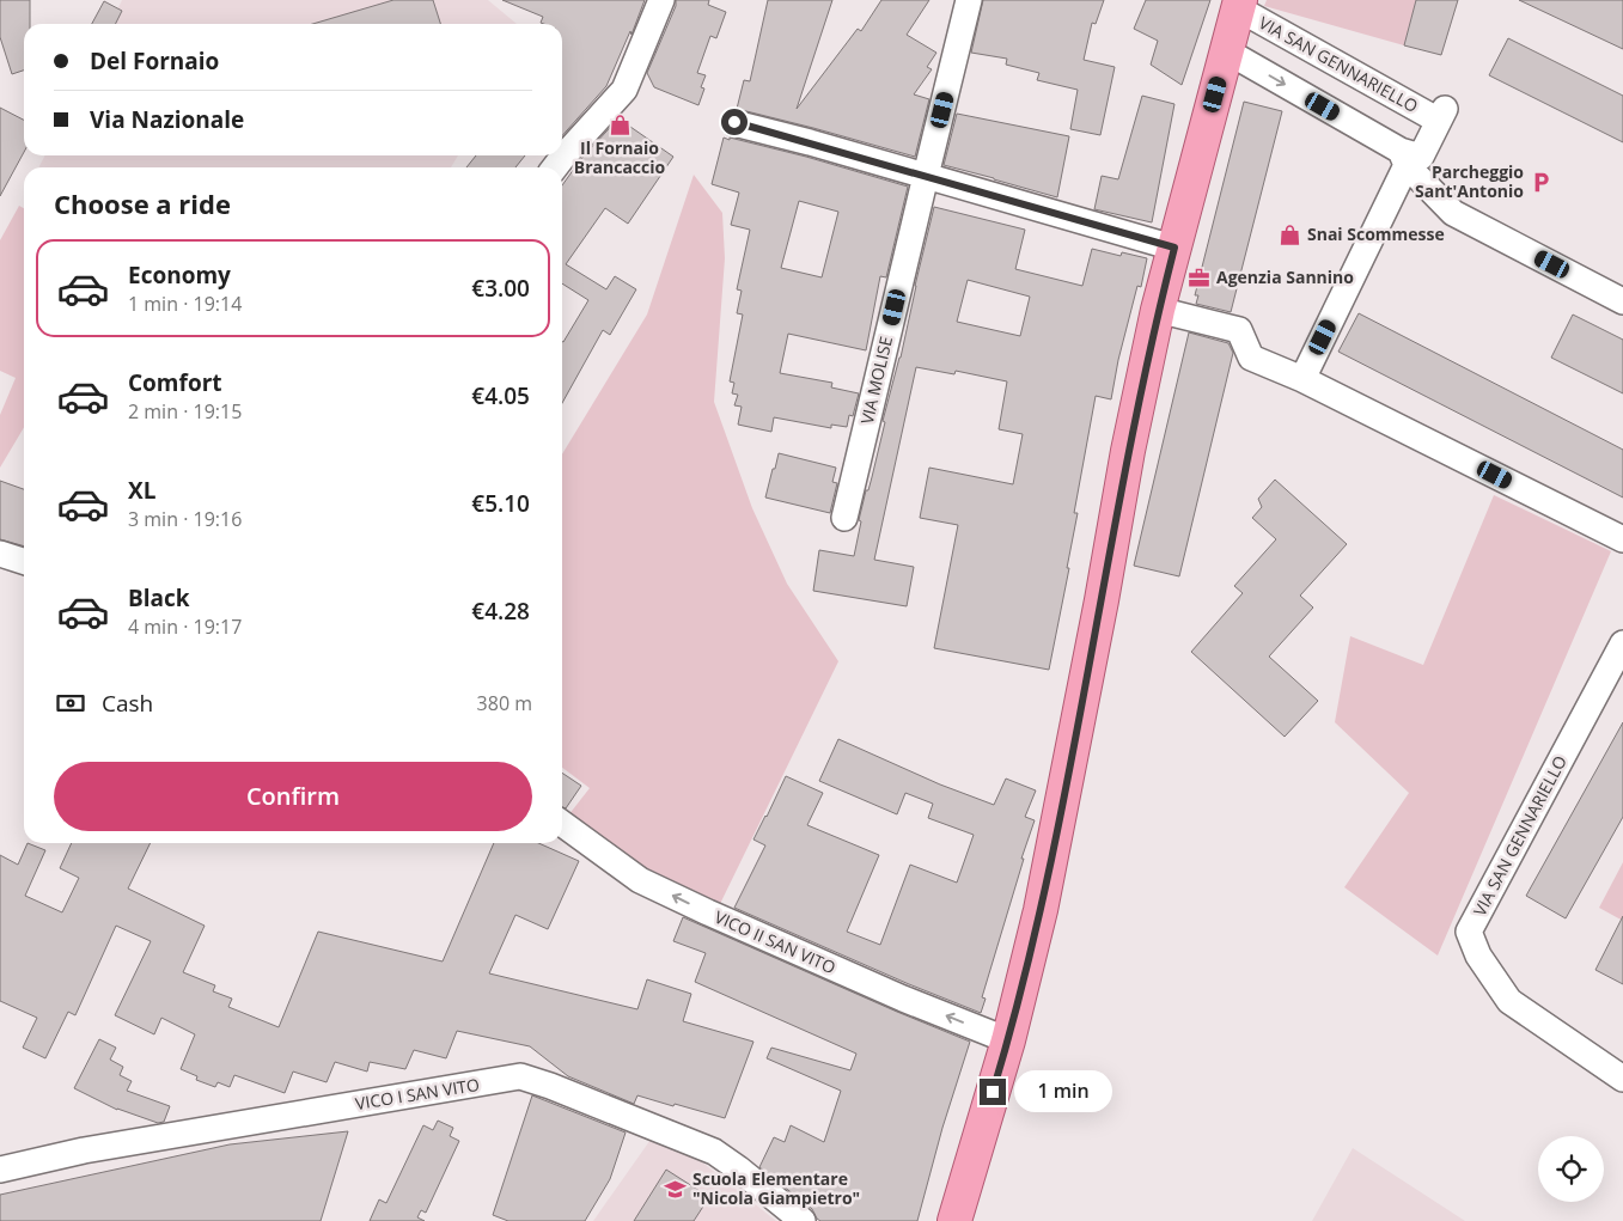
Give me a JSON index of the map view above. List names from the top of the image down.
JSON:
{
  "streets": {
    "street": [
      "VIA SAN GENNARIELLO",
      "VIA MOLISE",
      "VICO II SAN VITO",
      "VICO I SAN VITO"
    ]
  },
  "one_way": ["VICO II SAN VITO"],
  "places": {
    "shop": ["Il Fornaio Brancaccio", "Snai Scommesse"],
    "parking": ["Parcheggio Sant'Antonio"],
    "office": ["Agenzia Sannino"],
    "school or university": ["Scuola Elementare \"Nicola Giampietro\""]
  },
  "page": {
    "banner": ["Del Fornaio", "Via Nazionale"],
    "heading": "Choose a ride",
    "list": [
      {
        "name": "Economy",
        "note": "1 min · 19:14",
        "value": "€3.00"
      },
      {
        "name": "Comfort",
        "note": "2 min · 19:15",
        "value": "€4.05"
      },
      {
        "name": "XL",
        "note": "3 min · 19:16",
        "value": "€5.10"
      },
      {
        "name": "Black",
        "note": "4 min · 19:17",
        "value": "€4.28"
      }
    ],
    "pay": ["Cash", "380 m"],
    "buttons": "Confirm",
    "bubble": "1 min"
  }
}
